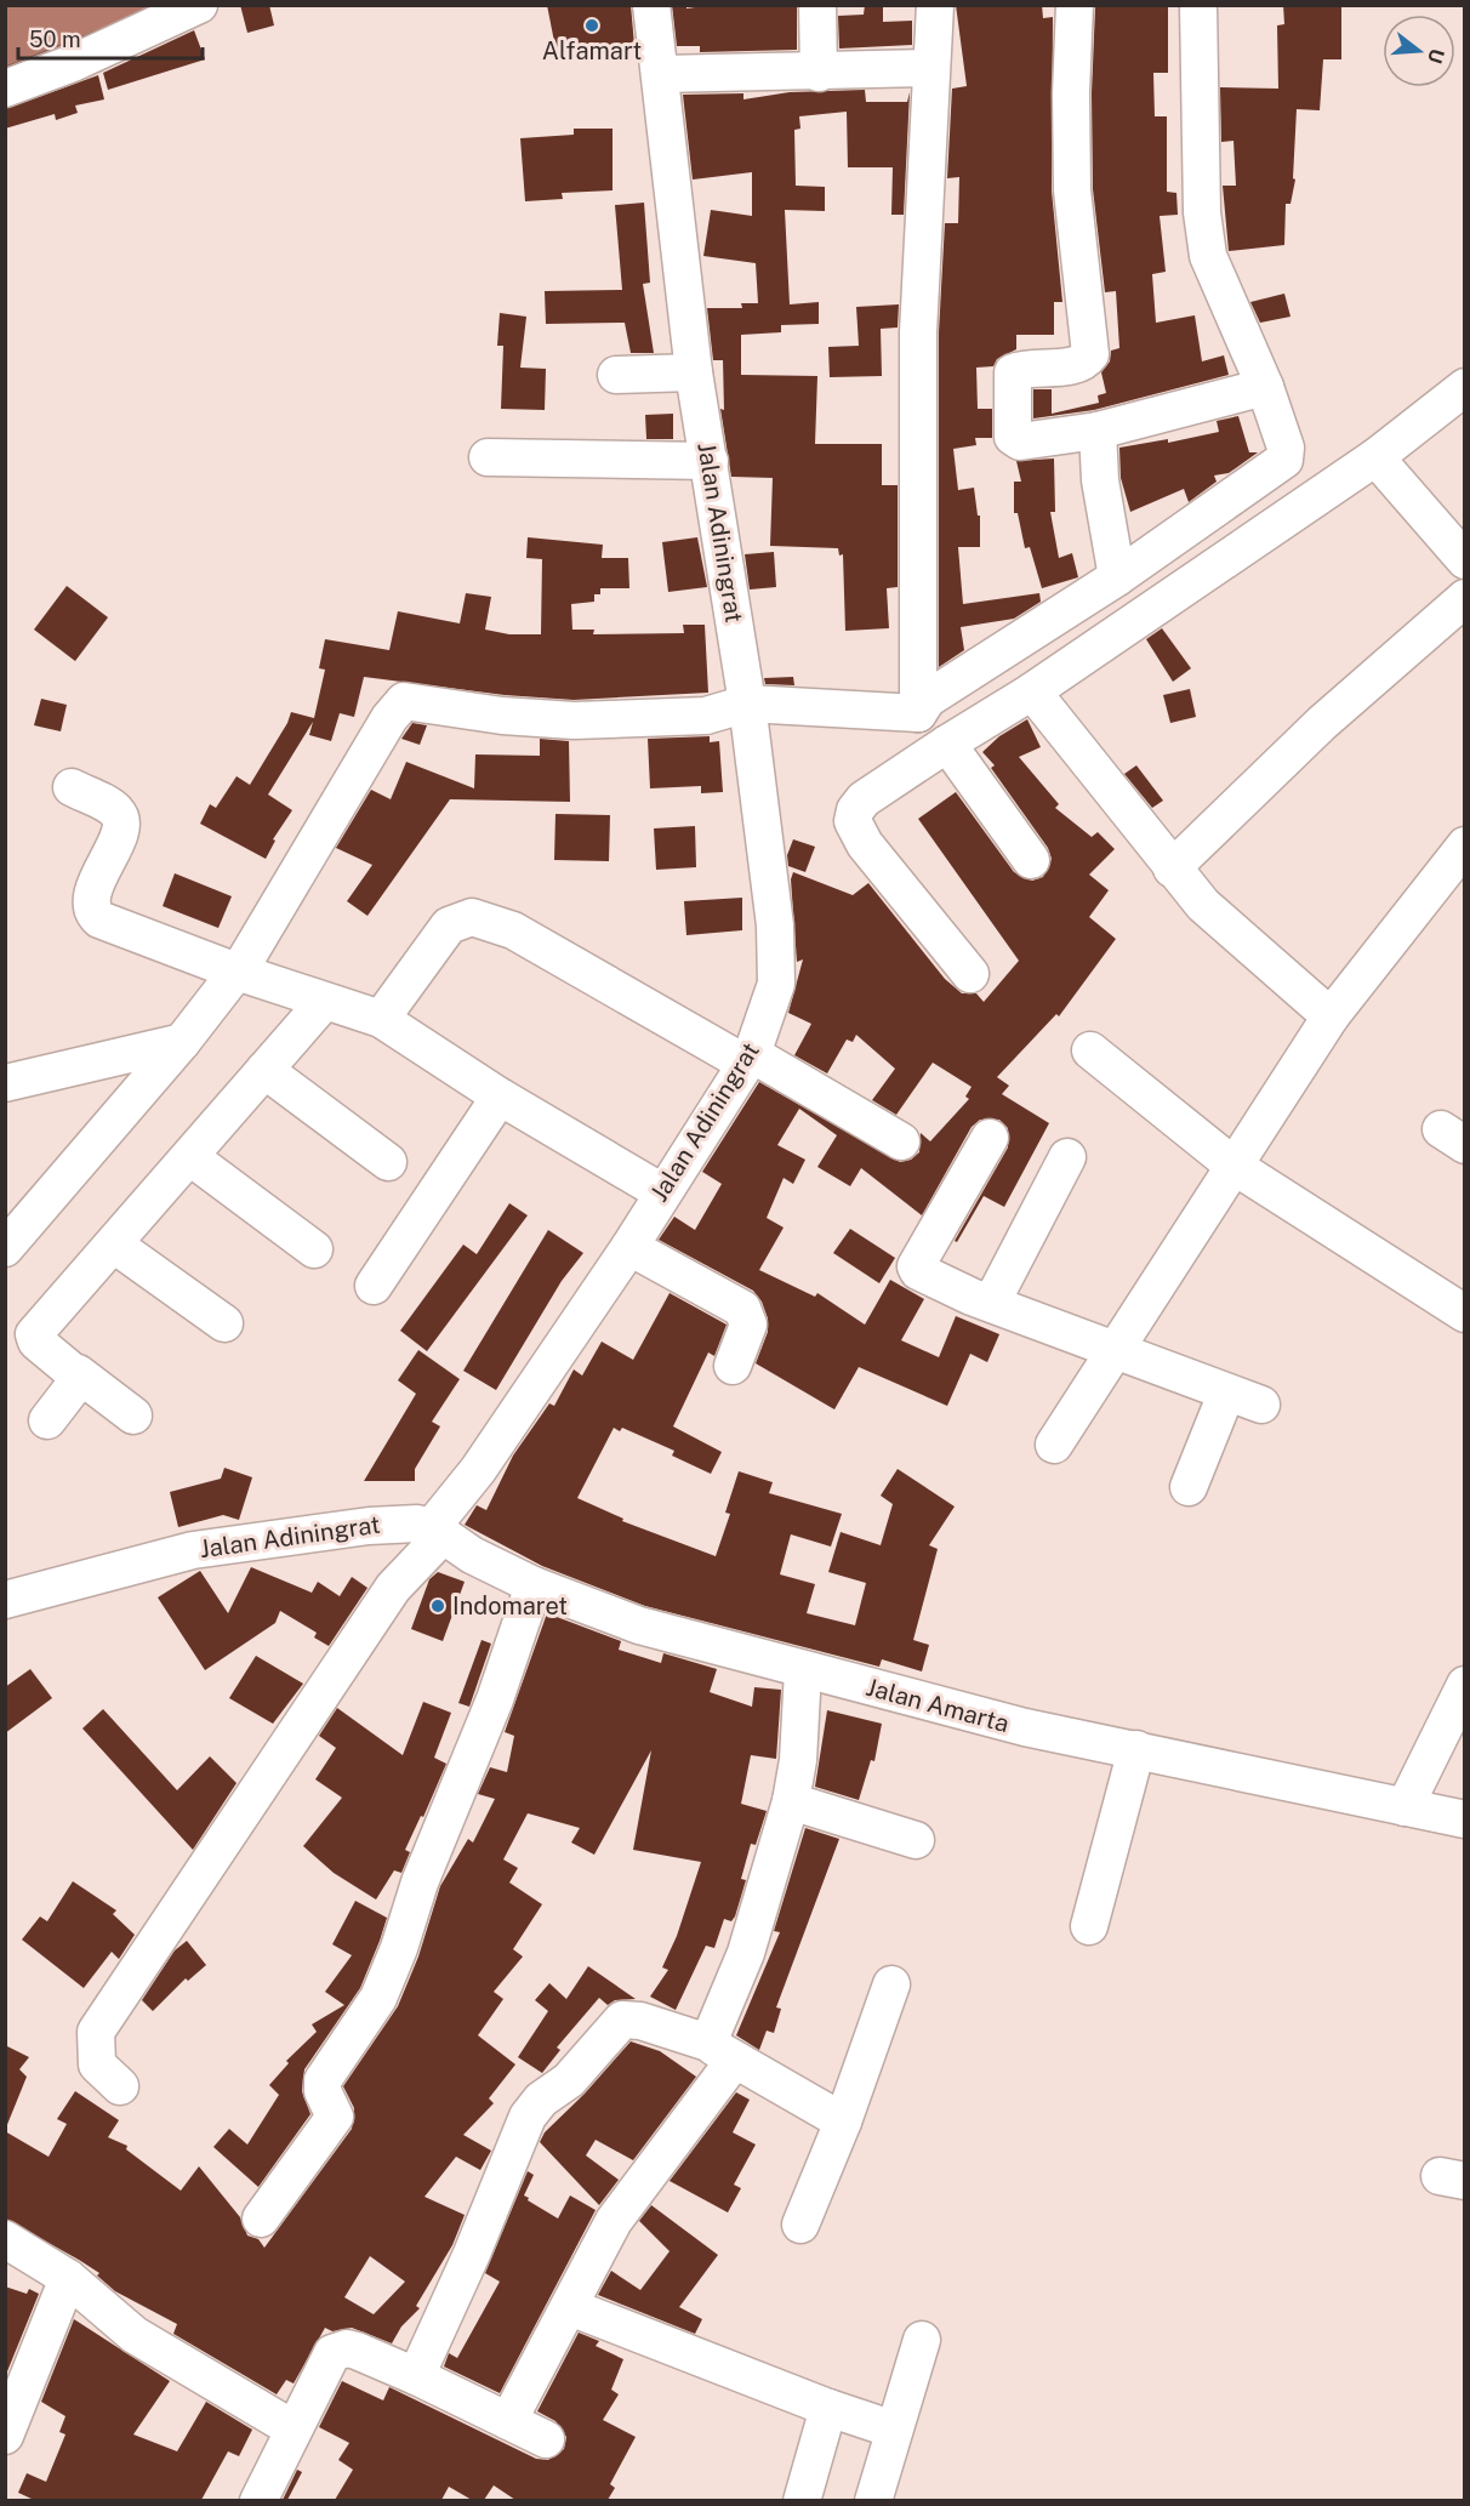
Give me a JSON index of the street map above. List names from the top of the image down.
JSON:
{
  "streets": {
    "street": ["Jalan Adiningrat", "Jalan Amarta"]
  },
  "crossings": [
    ["Jalan Adiningrat", "Jalan Amarta"]
  ],
  "places": ["Alfamart", "Indomaret"],
  "scale_bar": "50 m",
  "north": "right"
}
